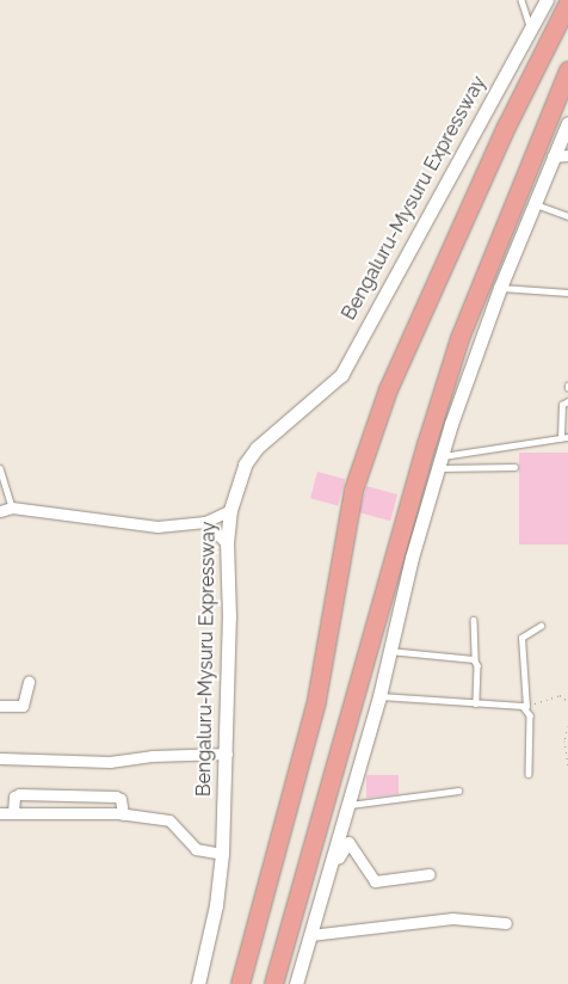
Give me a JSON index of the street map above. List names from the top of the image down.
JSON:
{
  "streets": {
    "street": ["Bengaluru-Mysuru Expressway"]
  }
}
